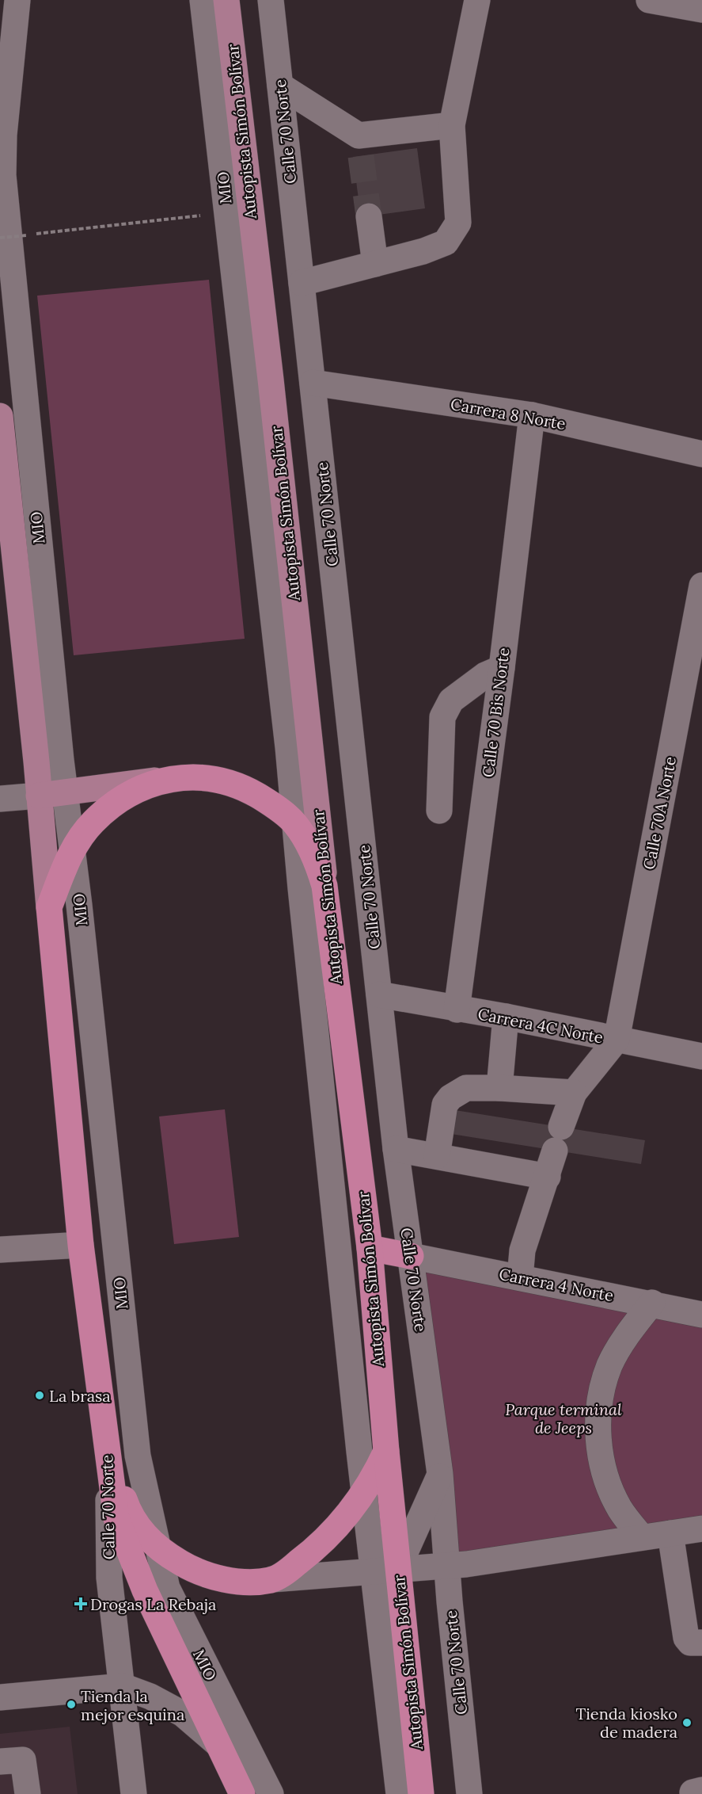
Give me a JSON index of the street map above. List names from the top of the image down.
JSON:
{
  "streets": {
    "highway": ["Autopista Simón Bolívar"],
    "street": [
      "Calle 70 Norte",
      "MIO",
      "Carrera 8 Norte",
      "Calle 70 Bis Norte",
      "Calle 70A Norte",
      "Carrera 4C Norte",
      "Carrera 4 Norte"
    ]
  },
  "crossings": [
    ["Autopista Simón Bolívar", "MIO"],
    ["Calle 70 Norte", "Carrera 8 Norte"],
    ["Calle 70 Norte", "Carrera 4C Norte"],
    ["Calle 70 Norte", "Carrera 4 Norte"],
    ["Carrera 8 Norte", "Calle 70 Bis Norte"],
    ["Calle 70 Bis Norte", "Carrera 4C Norte"],
    ["Calle 70A Norte", "Carrera 4C Norte"]
  ],
  "parks": ["Parque terminal de Jeeps"],
  "places": {
    "other": ["La brasa", "Tienda la mejor esquina", "Tienda kiosko de madera"],
    "health": ["Drogas La Rebaja"]
  }
}
